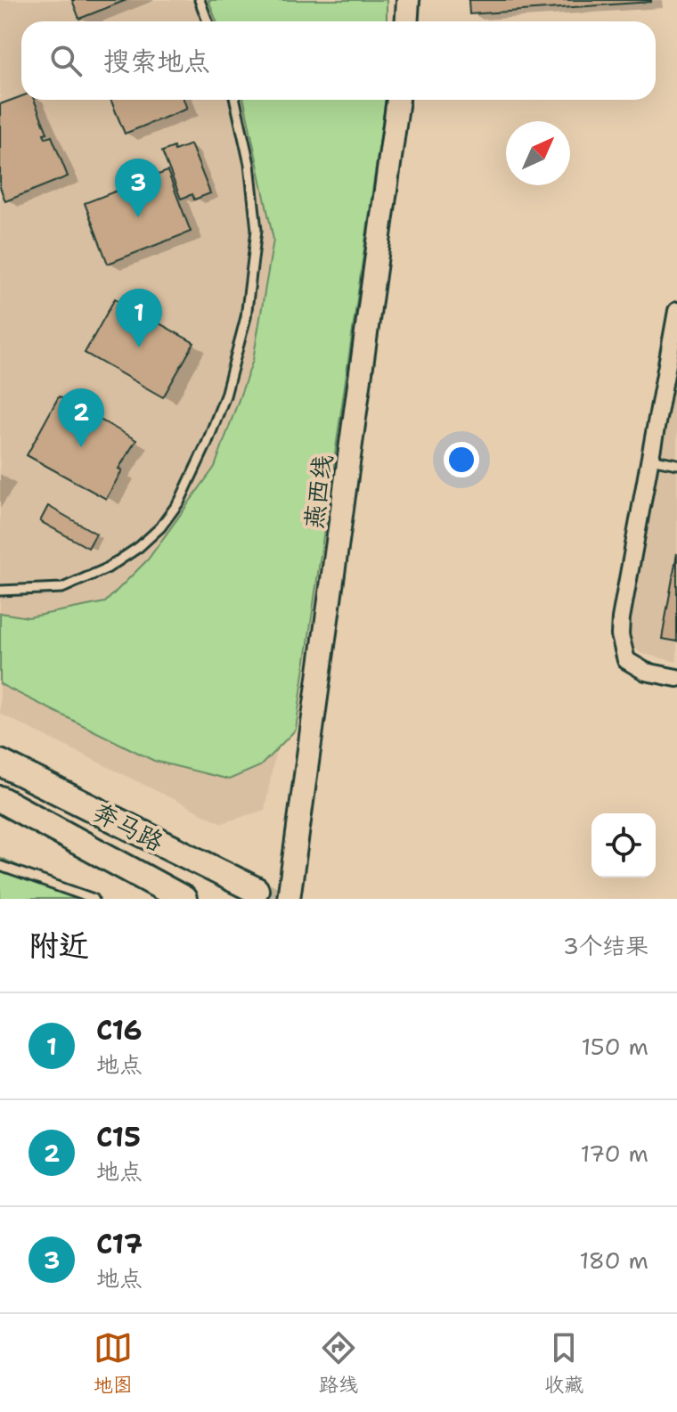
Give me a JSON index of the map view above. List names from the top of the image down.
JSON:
{
  "streets": {
    "main road": ["燕西线", "奔马路"]
  },
  "north": "top right",
  "page": {
    "search": "搜索地点",
    "pins": ["3", "1", "2"],
    "heading": ["附近", "3个结果"],
    "list": [
      {
        "mark": "1",
        "name": "C16",
        "note": "地点",
        "value": "150 m"
      },
      {
        "mark": "2",
        "name": "C15",
        "note": "地点",
        "value": "170 m"
      },
      {
        "mark": "3",
        "name": "C17",
        "note": "地点",
        "value": "180 m"
      }
    ],
    "nav": ["地图", "路线", "收藏"]
  }
}
